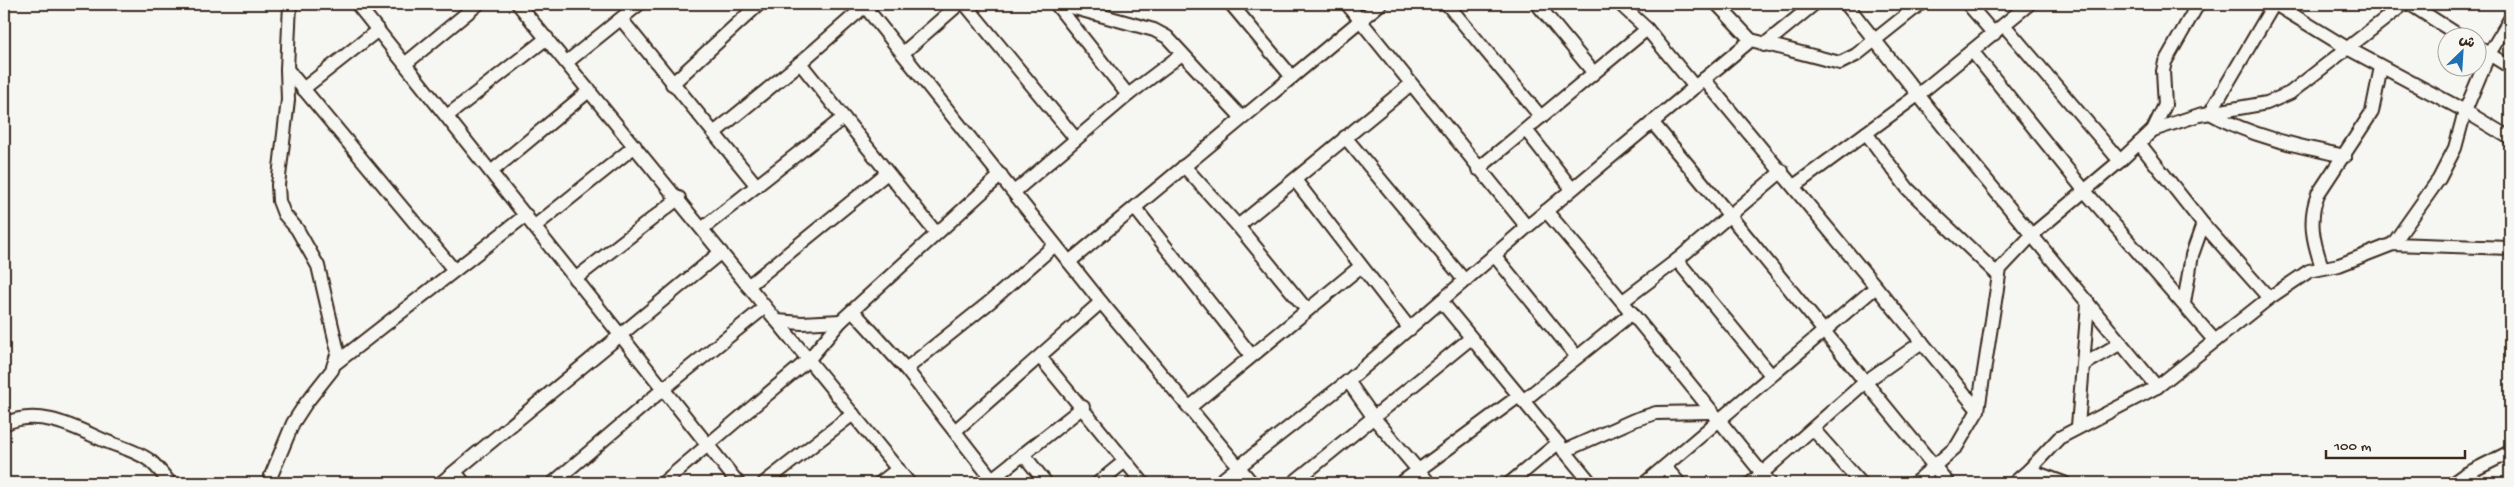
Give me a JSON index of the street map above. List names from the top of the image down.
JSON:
{
  "scale_bar": "100 m",
  "north": "top right"
}
